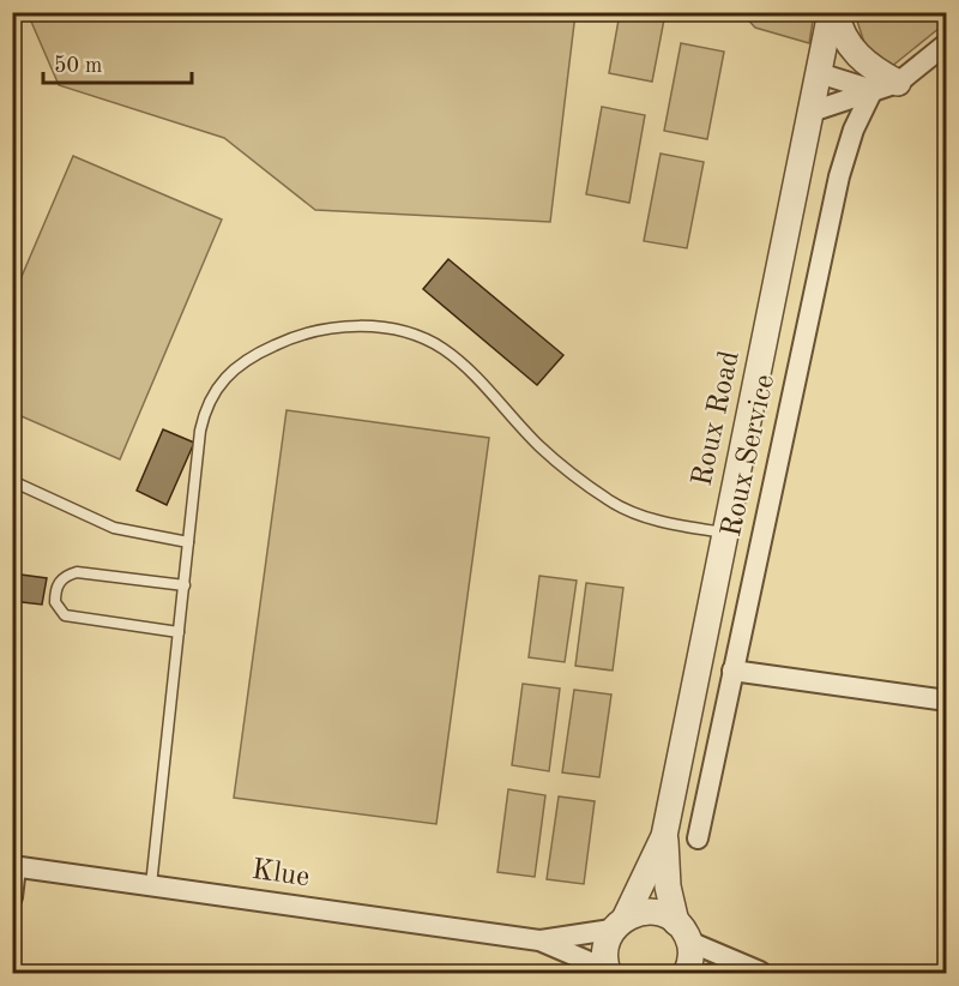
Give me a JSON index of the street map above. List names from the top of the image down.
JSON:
{
  "streets": {
    "street": ["Roux Road", "Roux Service", "Klue"]
  },
  "crossings": [
    ["Roux Road", "Klue"]
  ],
  "scale_bar": "50 m"
}
